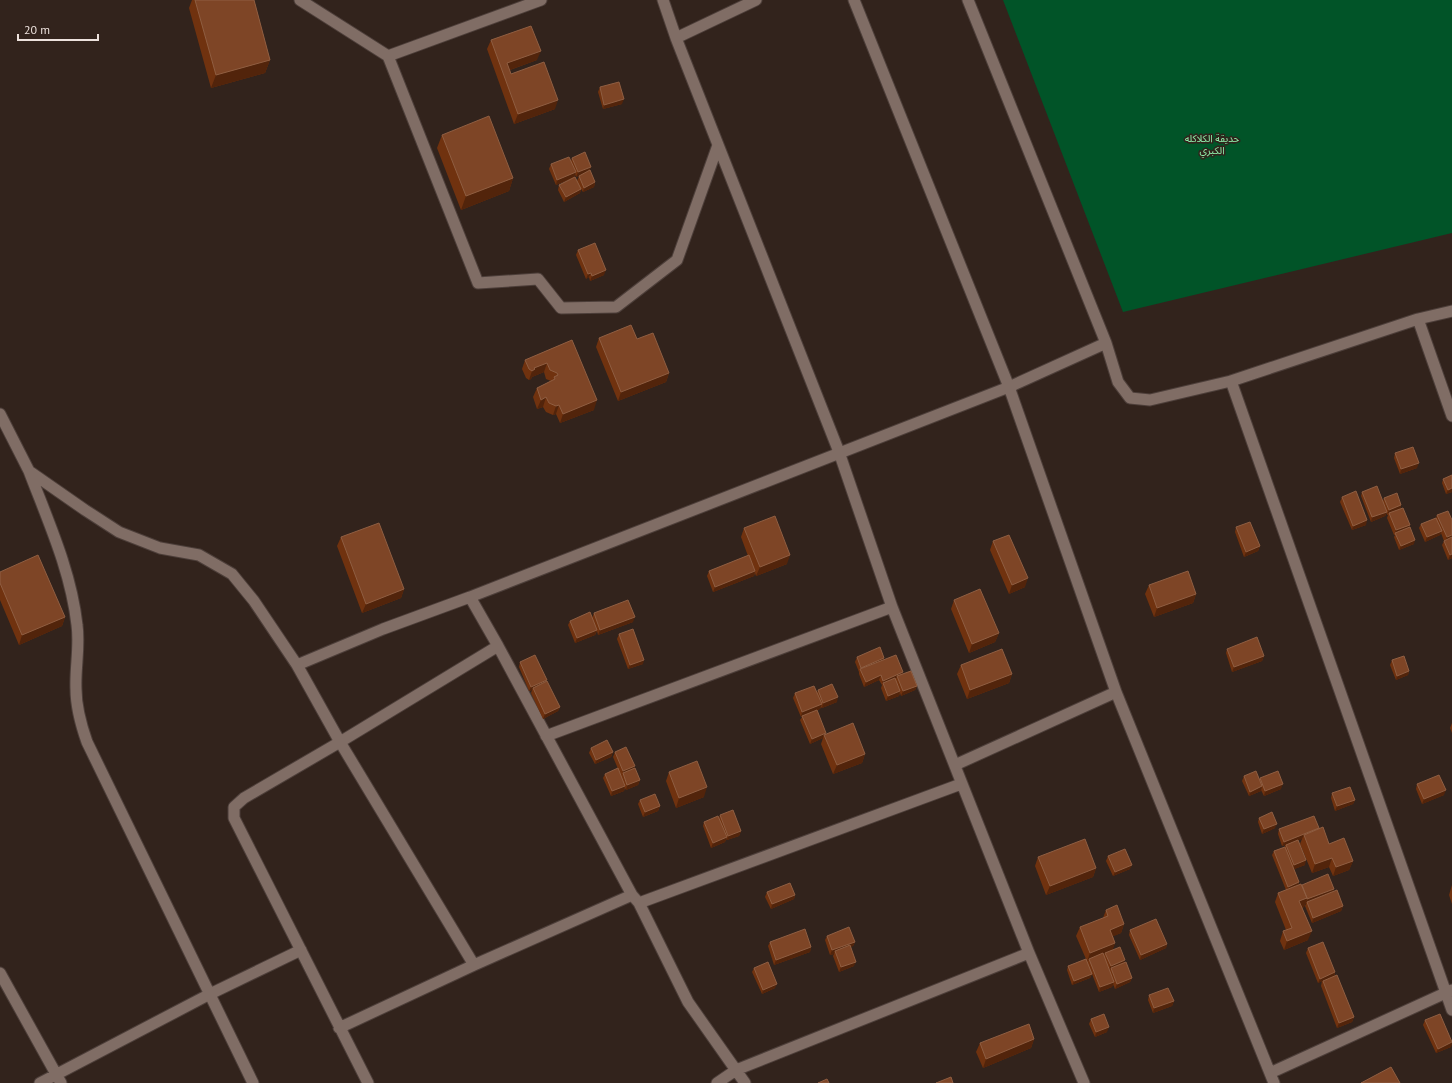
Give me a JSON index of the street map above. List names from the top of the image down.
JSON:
{
  "parks": ["حديقة الكلاكله الكبري"],
  "scale_bar": "20 m"
}
